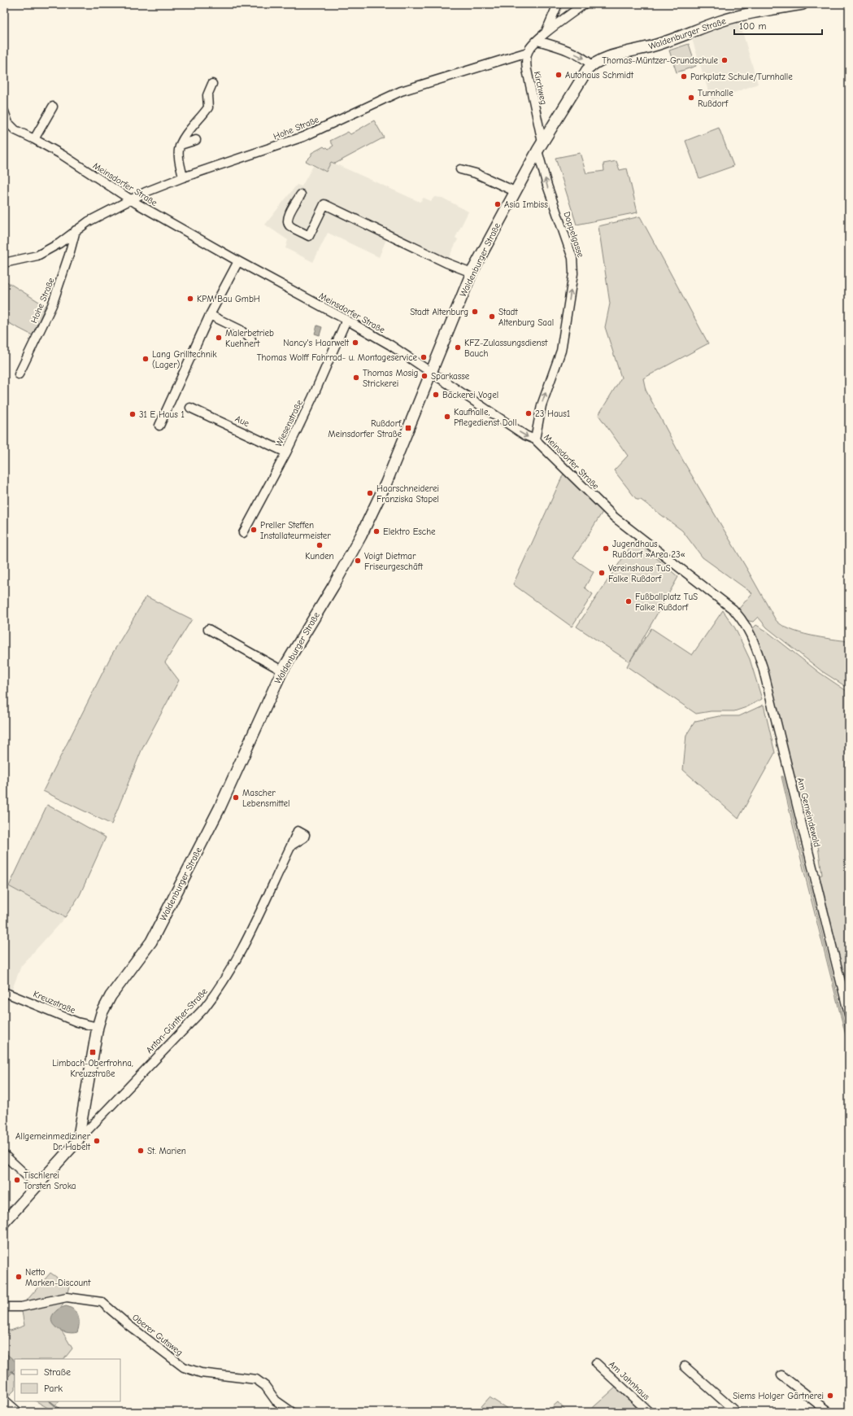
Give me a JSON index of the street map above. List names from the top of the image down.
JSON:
{
  "streets": {
    "main road": ["Waldenburger Straße"],
    "street": [
      "Kirchweg",
      "Hohe Straße",
      "Meinsdorfer Straße",
      "Doppelgasse",
      "Aue",
      "Wiesenstraße",
      "Am Gemeindewald",
      "Kreuzstraße",
      "Anton-Günther-Straße",
      "Oberer Gutsweg",
      "Am Jahnhaus"
    ]
  },
  "crossings": [
    ["Waldenburger Straße", "Kirchweg"],
    ["Waldenburger Straße", "Meinsdorfer Straße"],
    ["Waldenburger Straße", "Doppelgasse"],
    ["Waldenburger Straße", "Kreuzstraße"],
    ["Waldenburger Straße", "Anton-Günther-Straße"],
    ["Kirchweg", "Hohe Straße"],
    ["Kirchweg", "Doppelgasse"],
    ["Hohe Straße", "Meinsdorfer Straße"],
    ["Meinsdorfer Straße", "Doppelgasse"],
    ["Meinsdorfer Straße", "Wiesenstraße"],
    ["Meinsdorfer Straße", "Am Gemeindewald"],
    ["Aue", "Wiesenstraße"]
  ],
  "one_way": ["Doppelgasse"],
  "places": {
    "other": [
      "Thomas-Müntzer-Grundschule",
      "Autohaus Schmidt",
      "Parkplatz Schule/Turnhalle",
      "Turnhalle Rußdorf",
      "Asia Imbiss",
      "KPM Bau GmbH",
      "Stadt Altenburg",
      "Stadt Altenburg Saal",
      "Malerbetrieb Kuehnert",
      "Nancy's Haarwelt",
      "KFZ-Zulassungsdienst Bauch",
      "Thomas Wolff Fahrrad- u. Montageservice",
      "Lang Grilltechnik (Lager)",
      "Sparkasse",
      "Thomas Mosig Strickerei",
      "Bäckerei Vogel",
      "23 Haus1",
      "31 E Haus 1",
      "Kaufhalle, Pflegedienst Doll",
      "Haarschneiderei Franziska Stapel",
      "Preller Steffen Installateurmeister",
      "Elektro Esche",
      "Kunden",
      "Jugendhaus Rußdorf »Area 23«",
      "Voigt Dietmar Friseurgeschäft",
      "Vereinshaus TuS Falke Rußdorf",
      "Fußballplatz TuS Falke Rußdorf",
      "Mascher Lebensmittel",
      "Allgemeinmediziner Dr. Habelt",
      "St. Marien",
      "Tischlerei Torsten Sroka",
      "Netto Marken-Discount",
      "Siems Holger Gärtnerei"
    ],
    "transit": ["Rußdorf, Meinsdorfer Straße", "Limbach-Oberfrohna, Kreuzstraße"]
  },
  "legend": ["Straße", "Park"],
  "scale_bar": "100 m"
}
